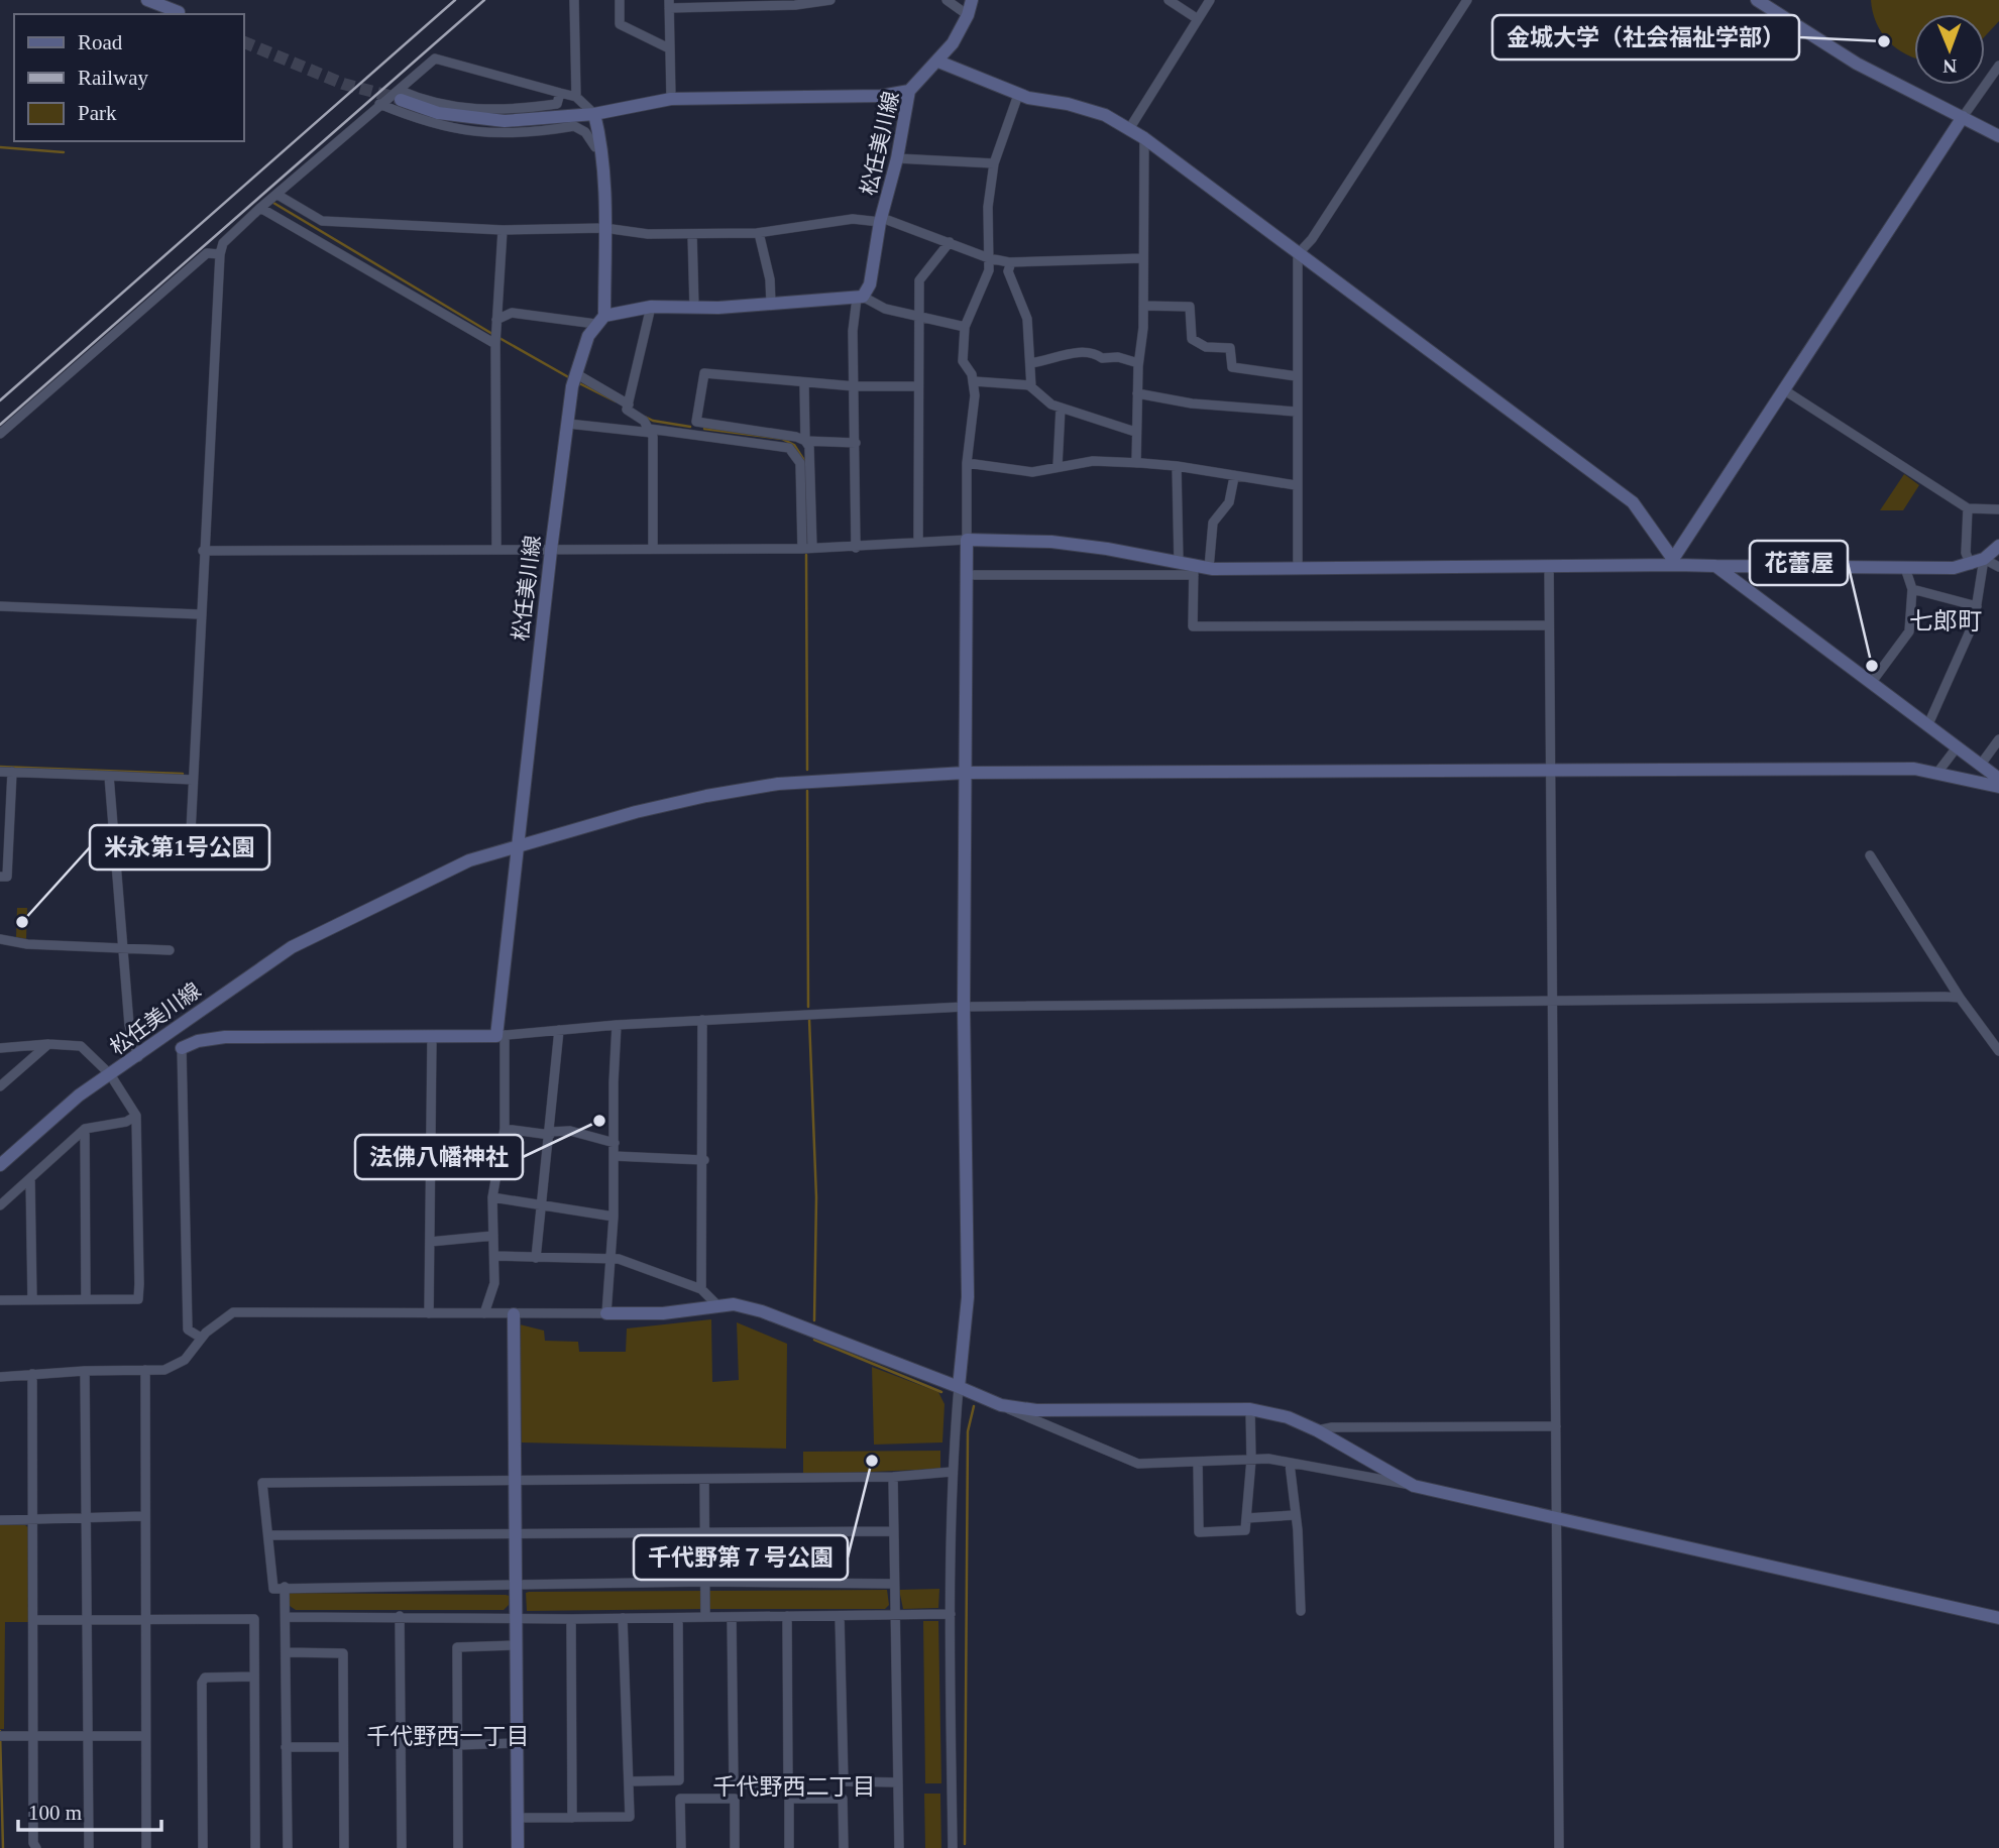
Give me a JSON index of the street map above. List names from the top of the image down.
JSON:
{
  "streets": {
    "street": ["松任美川線"]
  },
  "districts": ["七郎町", "千代野西一丁目", "千代野西二丁目"],
  "places": [
    "金城大学（社会福祉学部）",
    "花蕾屋",
    "米永第1号公園",
    "法佛八幡神社",
    "千代野第７号公園"
  ],
  "legend": ["Road", "Railway", "Park"],
  "scale_bar": "100 m",
  "north": "bottom"
}
